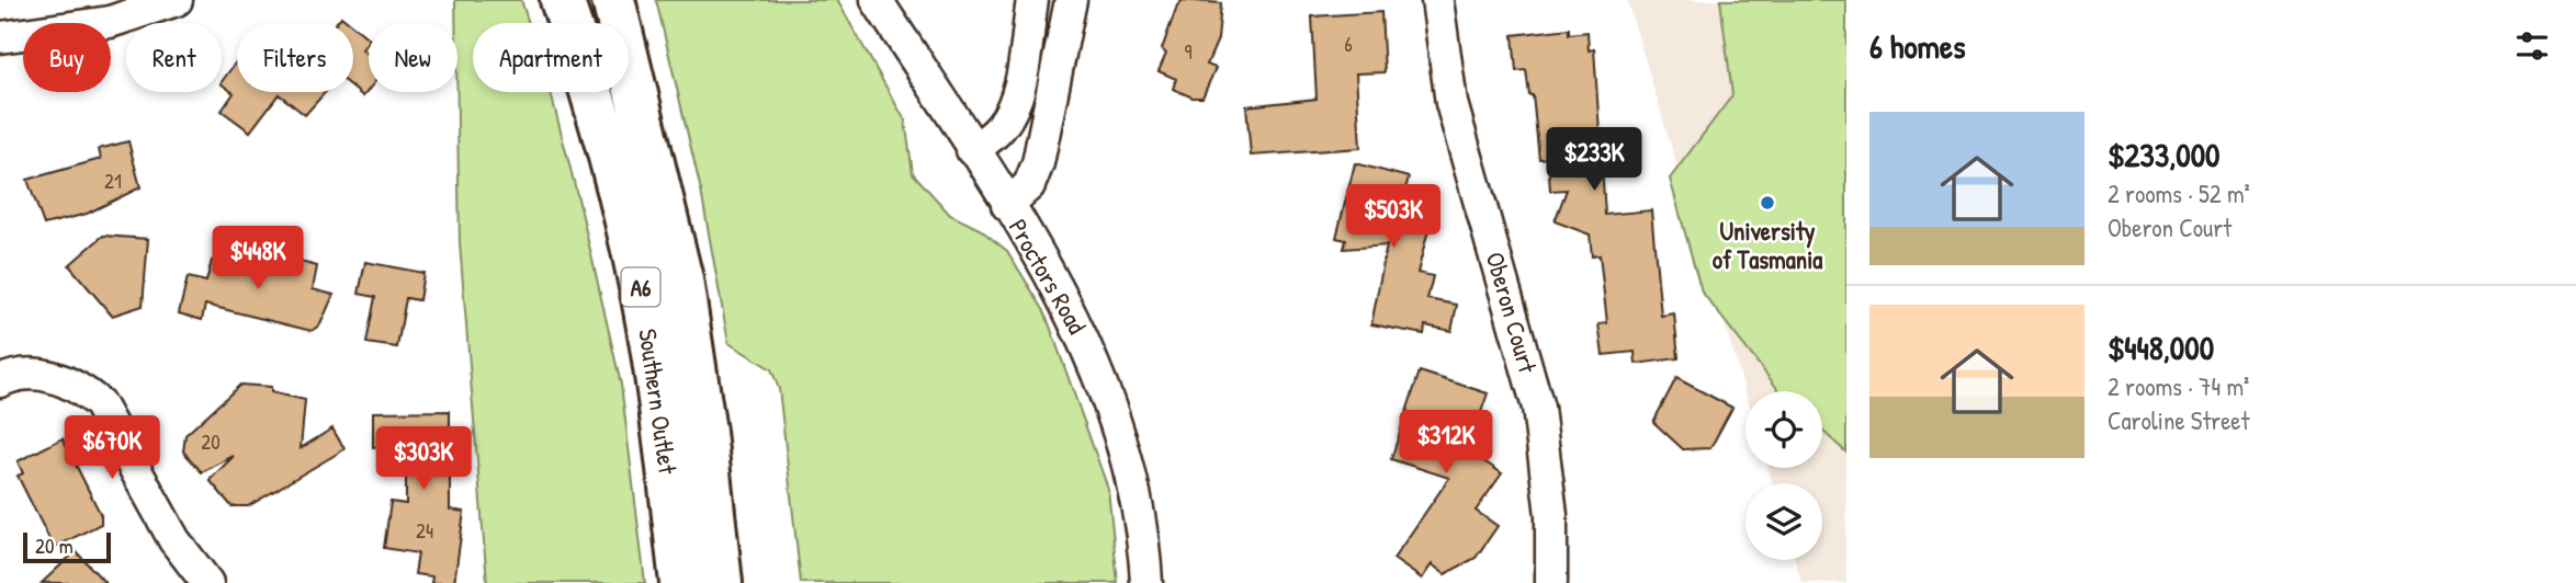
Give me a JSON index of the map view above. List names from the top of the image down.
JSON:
{
  "streets": {
    "highway": ["A6", "Southern Outlet"],
    "street": ["Proctors Road", "Oberon Court"]
  },
  "places": ["University of Tasmania"],
  "house_numbers": [
    "6",
    "9",
    "21",
    "20",
    "24"
  ],
  "scale_bar": "20 m",
  "page": {
    "heading": "6 homes",
    "chip": [
      "Buy",
      "Rent",
      "Filters",
      "New",
      "Apartment"
    ],
    "list": [
      {
        "name": "$233,000",
        "note": "2 rooms · 52 m² · Oberon Court"
      },
      {
        "name": "$448,000",
        "note": "2 rooms · 74 m² · Caroline Street"
      }
    ],
    "price": [
      "$233K",
      "$503K",
      "$448K",
      "$312K",
      "$670K",
      "$303K"
    ],
    "scale": "20 m"
  }
}
